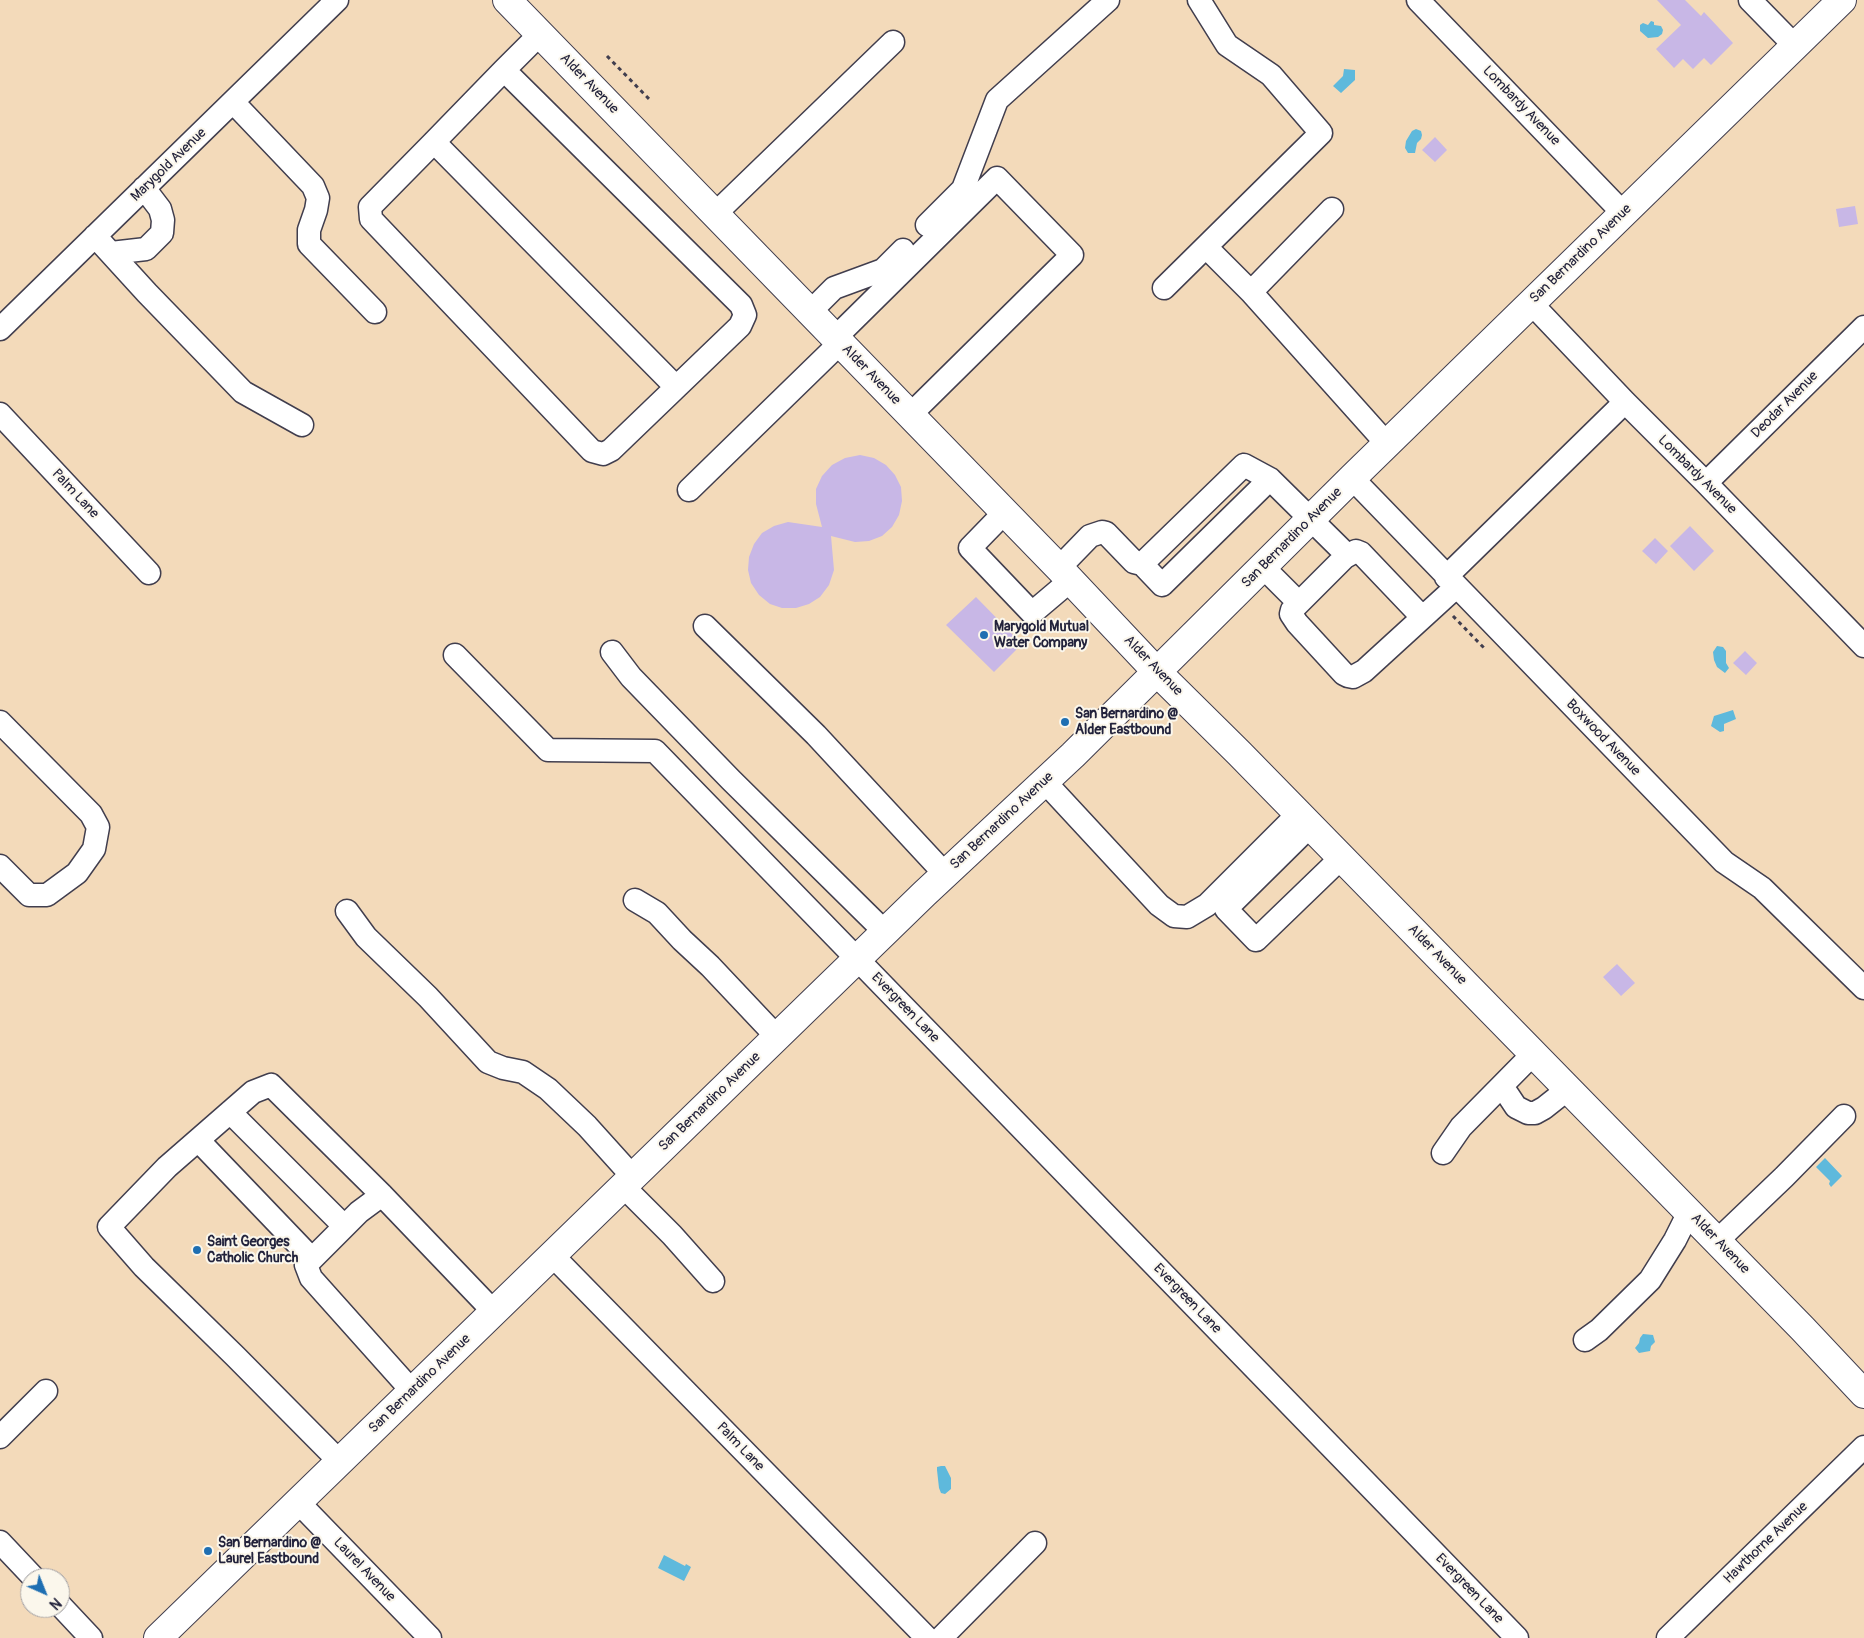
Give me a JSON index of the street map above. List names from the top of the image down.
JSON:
{
  "streets": {
    "main road": ["Alder Avenue", "San Bernardino Avenue"],
    "street": [
      "Lombardy Avenue",
      "Marygold Avenue",
      "Deodar Avenue",
      "Palm Lane",
      "Boxwood Avenue",
      "Evergreen Lane",
      "Hawthorne Avenue",
      "Laurel Avenue"
    ]
  },
  "crossings": [
    ["Alder Avenue", "San Bernardino Avenue"],
    ["Lombardy Avenue", "San Bernardino Avenue"],
    ["Lombardy Avenue", "Deodar Avenue"],
    ["San Bernardino Avenue", "Palm Lane"],
    ["San Bernardino Avenue", "Boxwood Avenue"],
    ["San Bernardino Avenue", "Evergreen Lane"],
    ["San Bernardino Avenue", "Laurel Avenue"]
  ],
  "places": [
    "Marygold Mutual Water Company",
    "San Bernardino @ Alder Eastbound",
    "Saint Georges Catholic Church",
    "San Bernardino @ Laurel Eastbound"
  ],
  "north": "bottom right"
}
